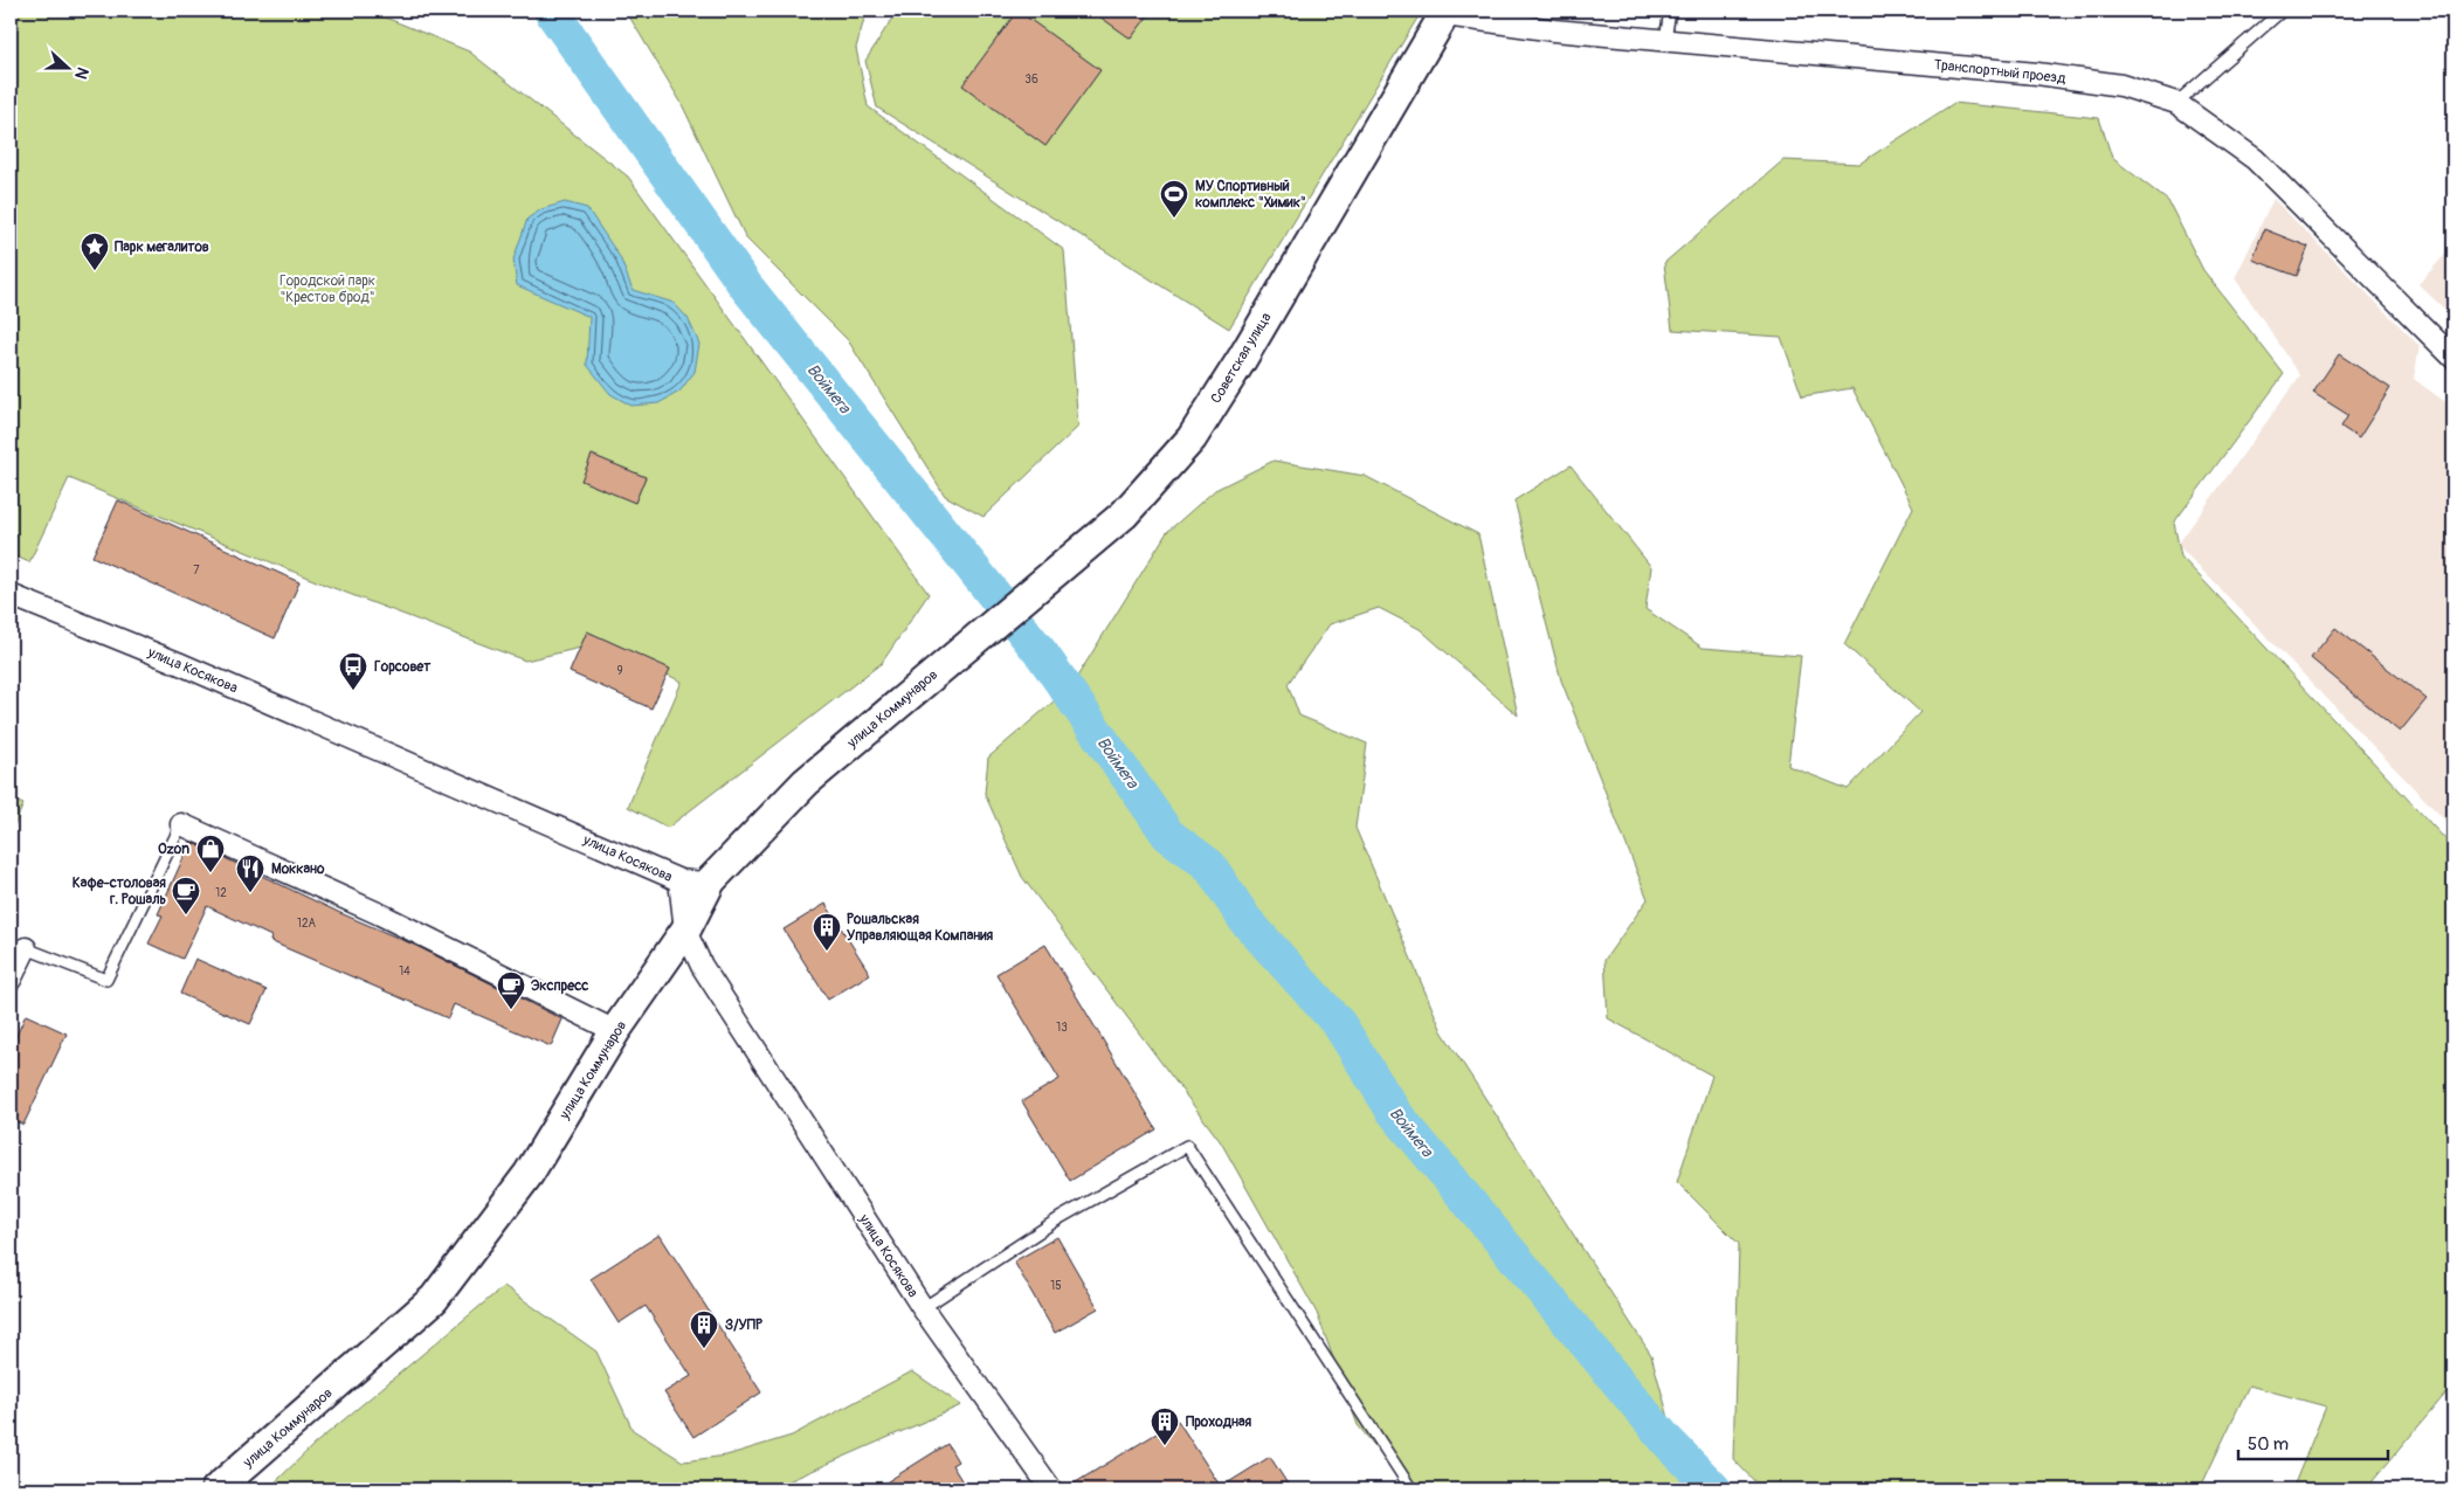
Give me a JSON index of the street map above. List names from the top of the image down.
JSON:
{
  "streets": {
    "street": [
      "Транспортный проезд",
      "Советская улица",
      "улица Косякова",
      "улица Коммунаров"
    ]
  },
  "crossings": [
    ["Транспортный проезд", "Советская улица"],
    ["Советская улица", "улица Коммунаров"],
    ["улица Косякова", "улица Коммунаров"]
  ],
  "water": ["Воймега"],
  "parks": ["Городской парк \"Крестов брод\""],
  "places": {
    "sports": ["МУ Спортивный комплекс \"Химик\""],
    "place": ["Парк мегалитов"],
    "bus stop": ["Горсовет"],
    "shop": ["Ozon"],
    "restaurant": ["Моккано"],
    "cafe": ["Кафе-столовая г. Рошаль", "Экспресс"],
    "building": ["Рошальская Управляющая Компания", "З/УПР", "Проходная"]
  },
  "house_numbers": [
    "36",
    "7",
    "9",
    "12",
    "12А",
    "14",
    "13",
    "15"
  ],
  "scale_bar": "50 m",
  "north": "right"
}
